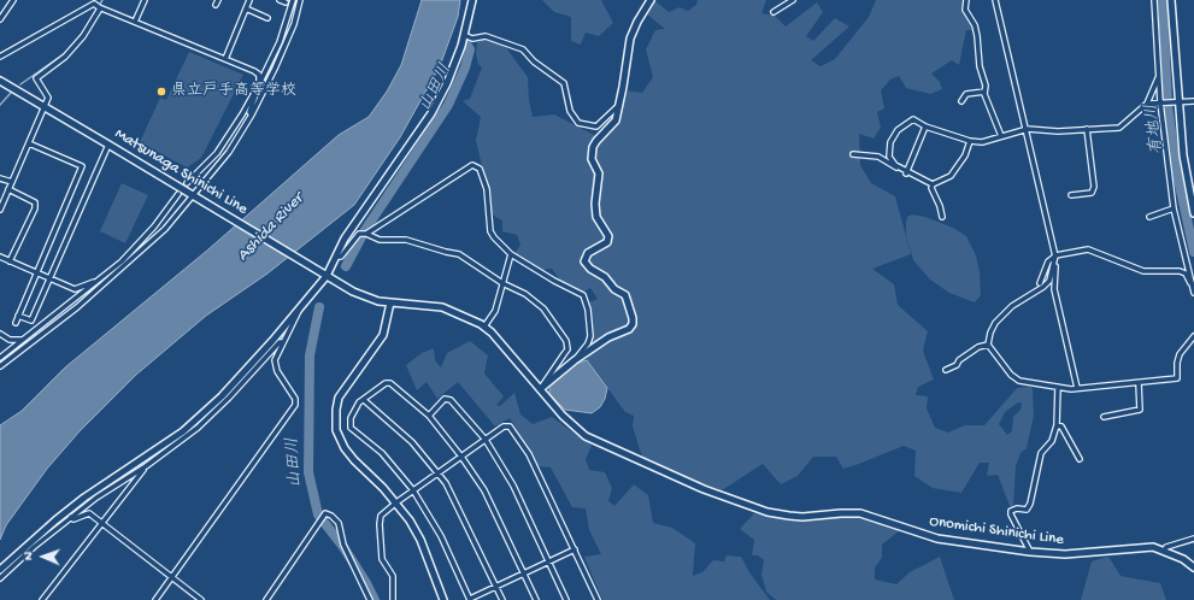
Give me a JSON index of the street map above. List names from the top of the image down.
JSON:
{
  "streets": {
    "main road": ["Matsunaga Shinichi Line", "Onomichi Shinichi Line"]
  },
  "crossings": [
    ["Matsunaga Shinichi Line", "Onomichi Shinichi Line"]
  ],
  "water": ["山田川", "有地川", "Ashida River"],
  "places": ["県立戸手高等学校"],
  "north": "left"
}
